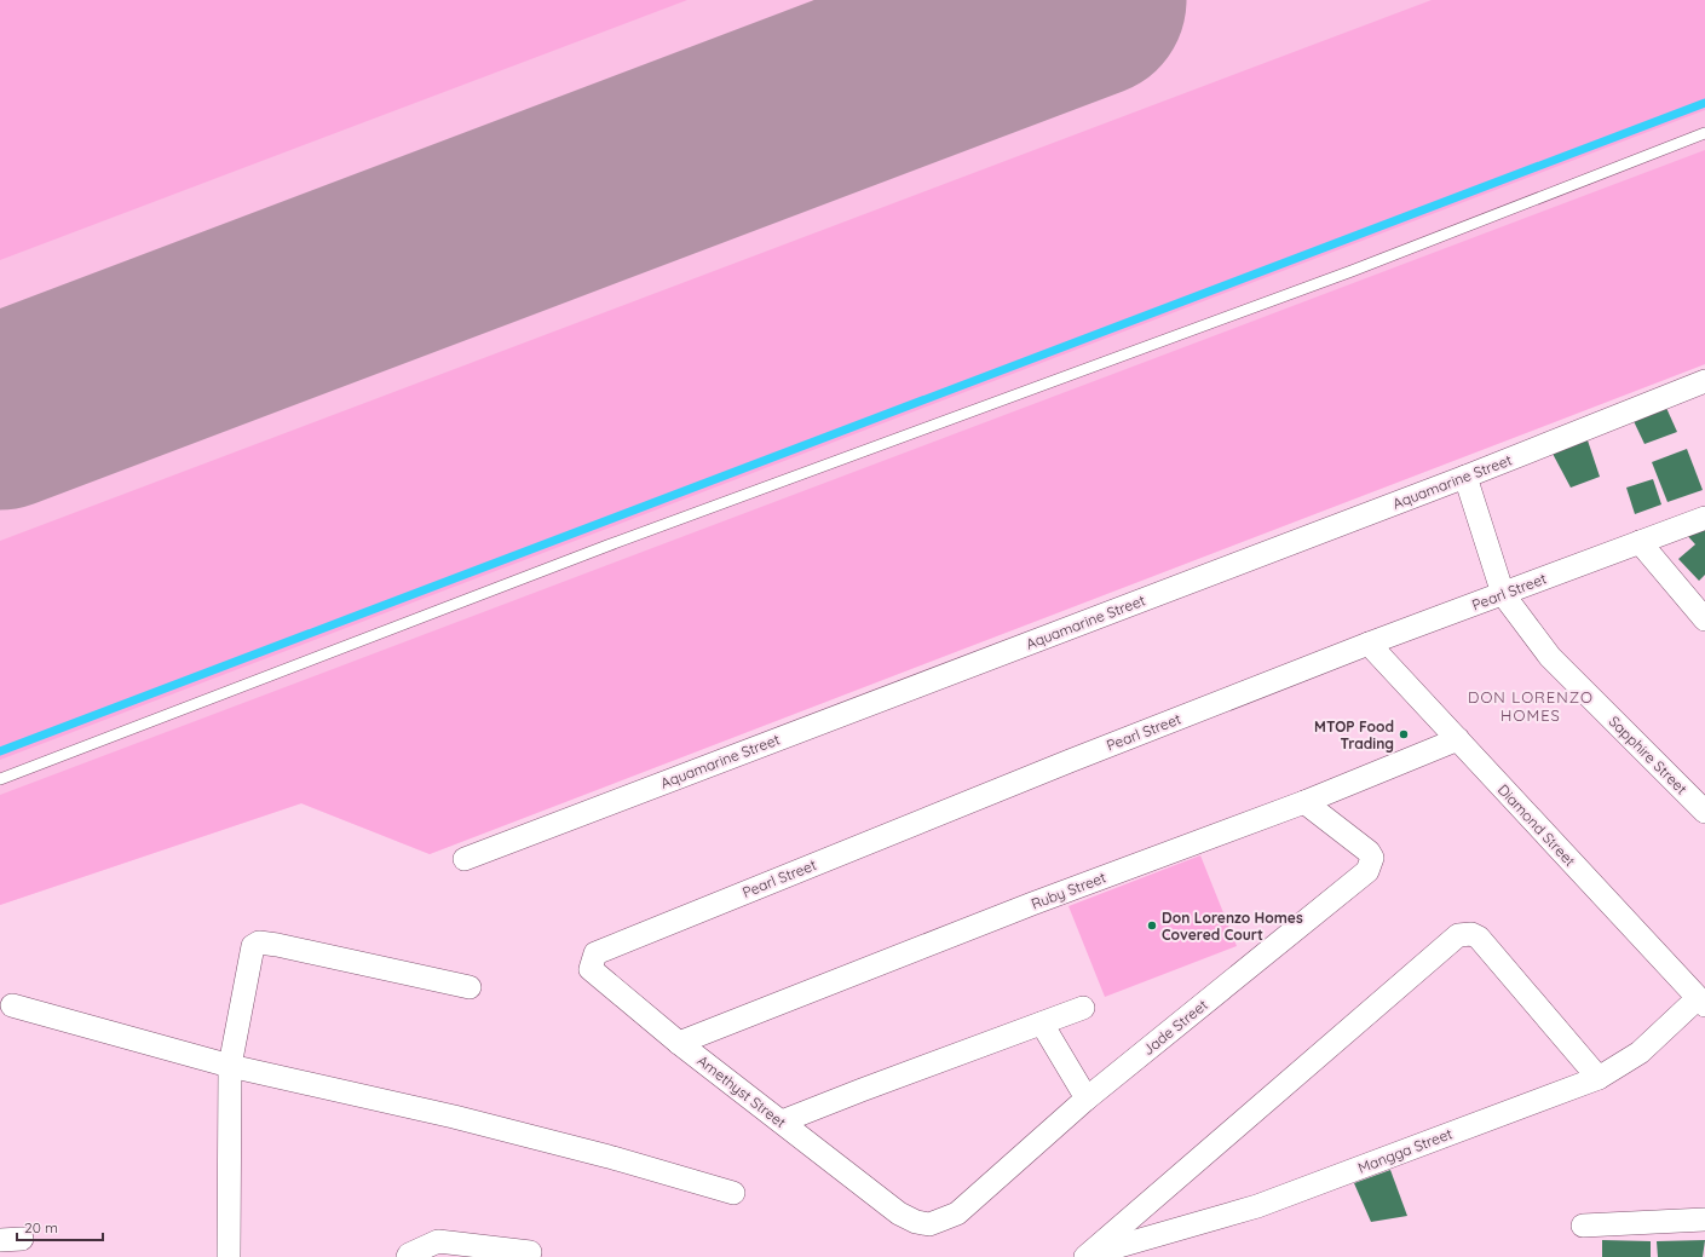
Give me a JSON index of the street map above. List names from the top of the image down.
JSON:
{
  "streets": {
    "street": [
      "Aquamarine Street",
      "Pearl Street",
      "Sapphire Street",
      "Diamond Street",
      "Ruby Street",
      "Jade Street",
      "Amethyst Street",
      "Mangga Street"
    ]
  },
  "crossings": [
    ["Aquamarine Street", "Sapphire Street"],
    ["Pearl Street", "Sapphire Street"],
    ["Pearl Street", "Diamond Street"],
    ["Pearl Street", "Amethyst Street"],
    ["Diamond Street", "Ruby Street"],
    ["Diamond Street", "Mangga Street"],
    ["Ruby Street", "Jade Street"],
    ["Ruby Street", "Amethyst Street"],
    ["Jade Street", "Amethyst Street"]
  ],
  "districts": ["DON LORENZO HOMES"],
  "places": ["MTOP Food Trading", "Don Lorenzo Homes Covered Court"],
  "scale_bar": "20 m"
}
